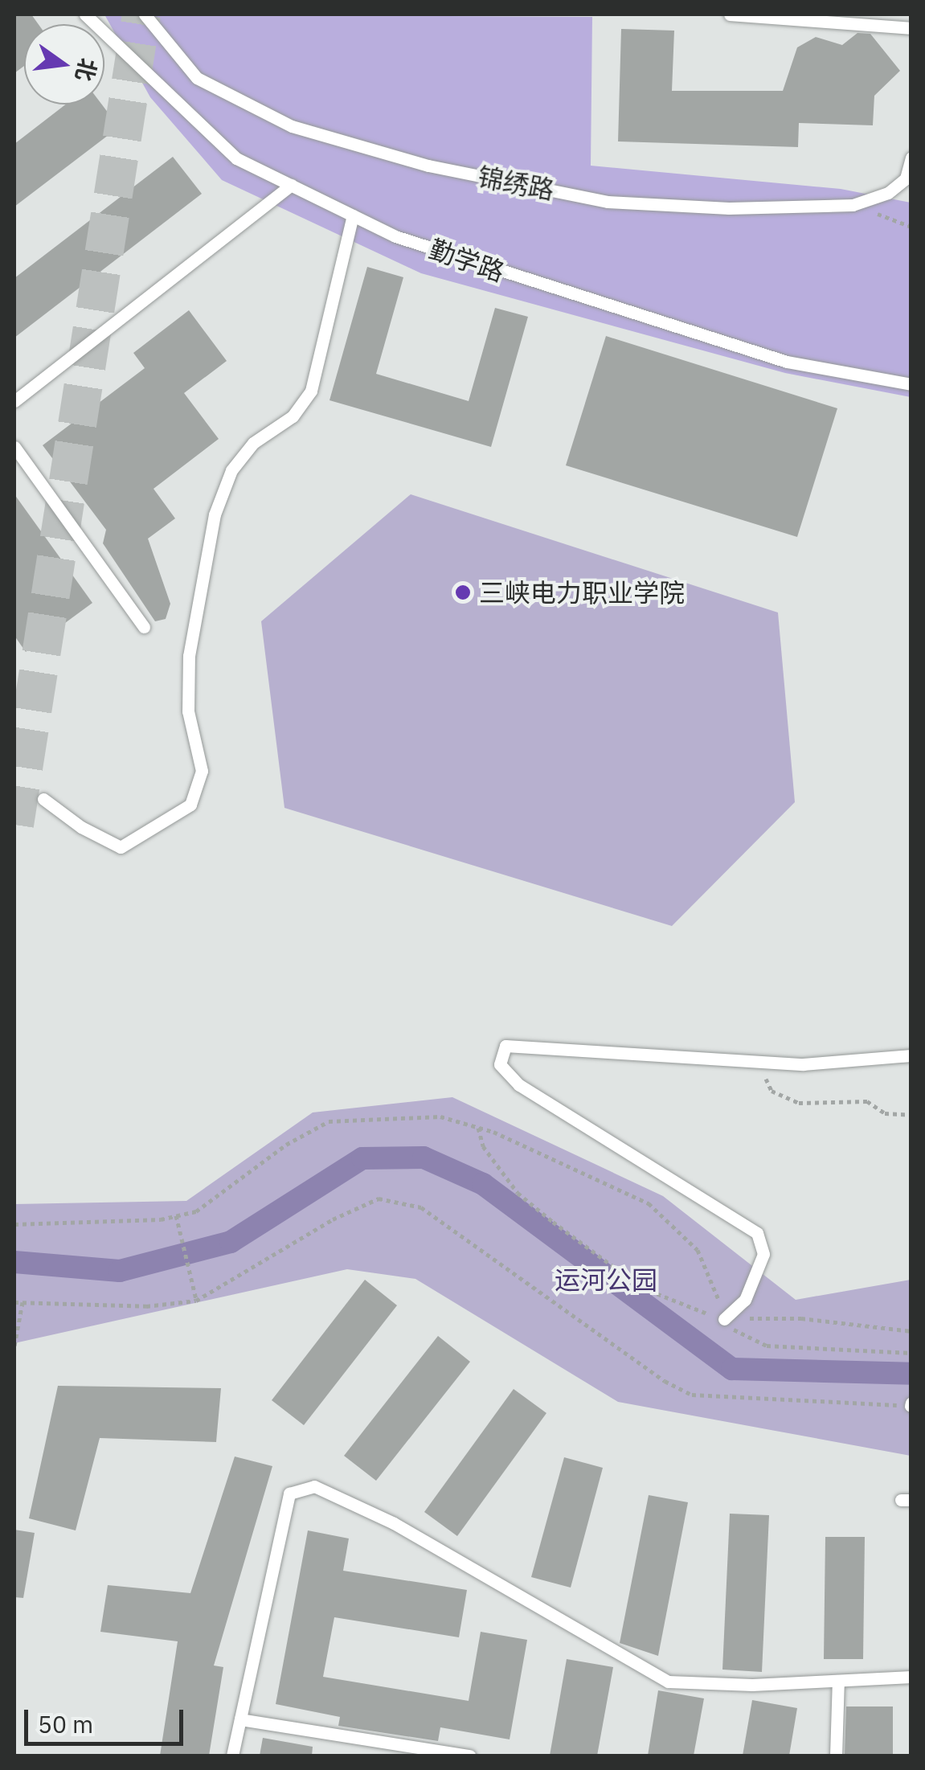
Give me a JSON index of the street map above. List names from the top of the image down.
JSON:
{
  "streets": {
    "lane": ["锦绣路", "勤学路"]
  },
  "parks": ["运河公园"],
  "places": ["三峡电力职业学院"],
  "scale_bar": "50 m",
  "north": "right"
}
